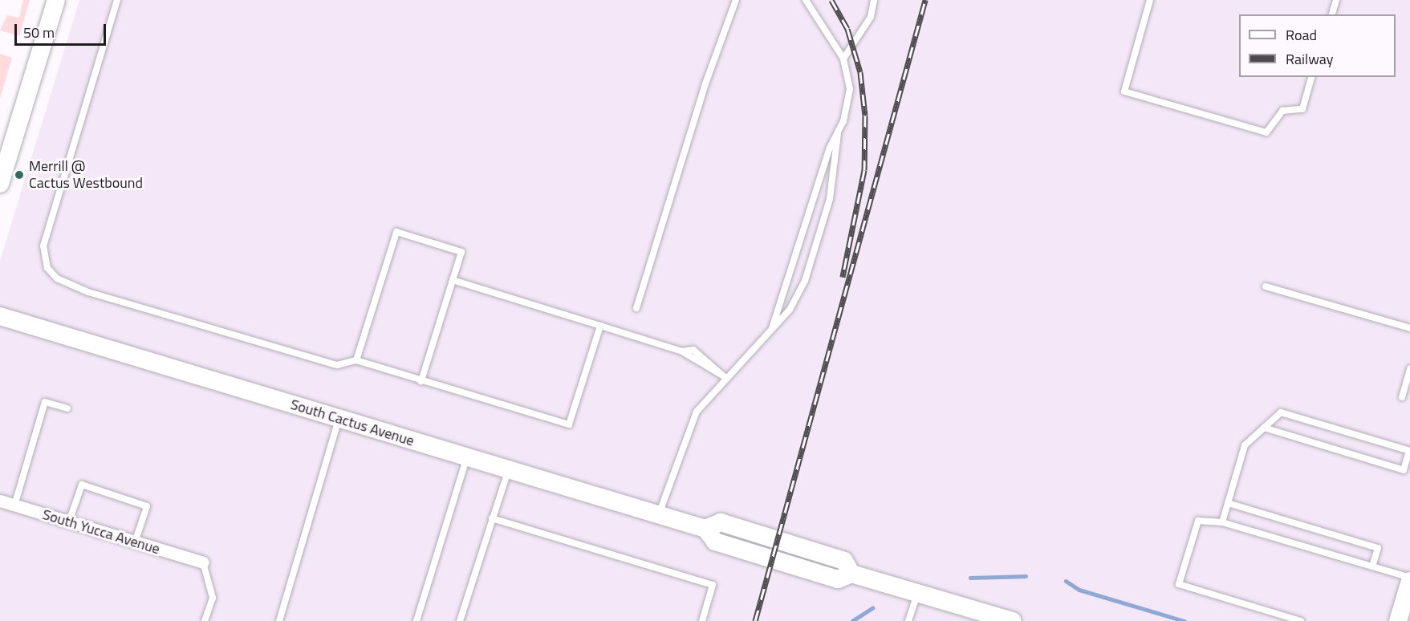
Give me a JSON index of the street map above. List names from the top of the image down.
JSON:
{
  "streets": {
    "main road": ["South Cactus Avenue"],
    "street": ["South Yucca Avenue"]
  },
  "places": ["Merrill @ Cactus Westbound"],
  "legend": ["Road", "Railway"],
  "scale_bar": "50 m"
}
